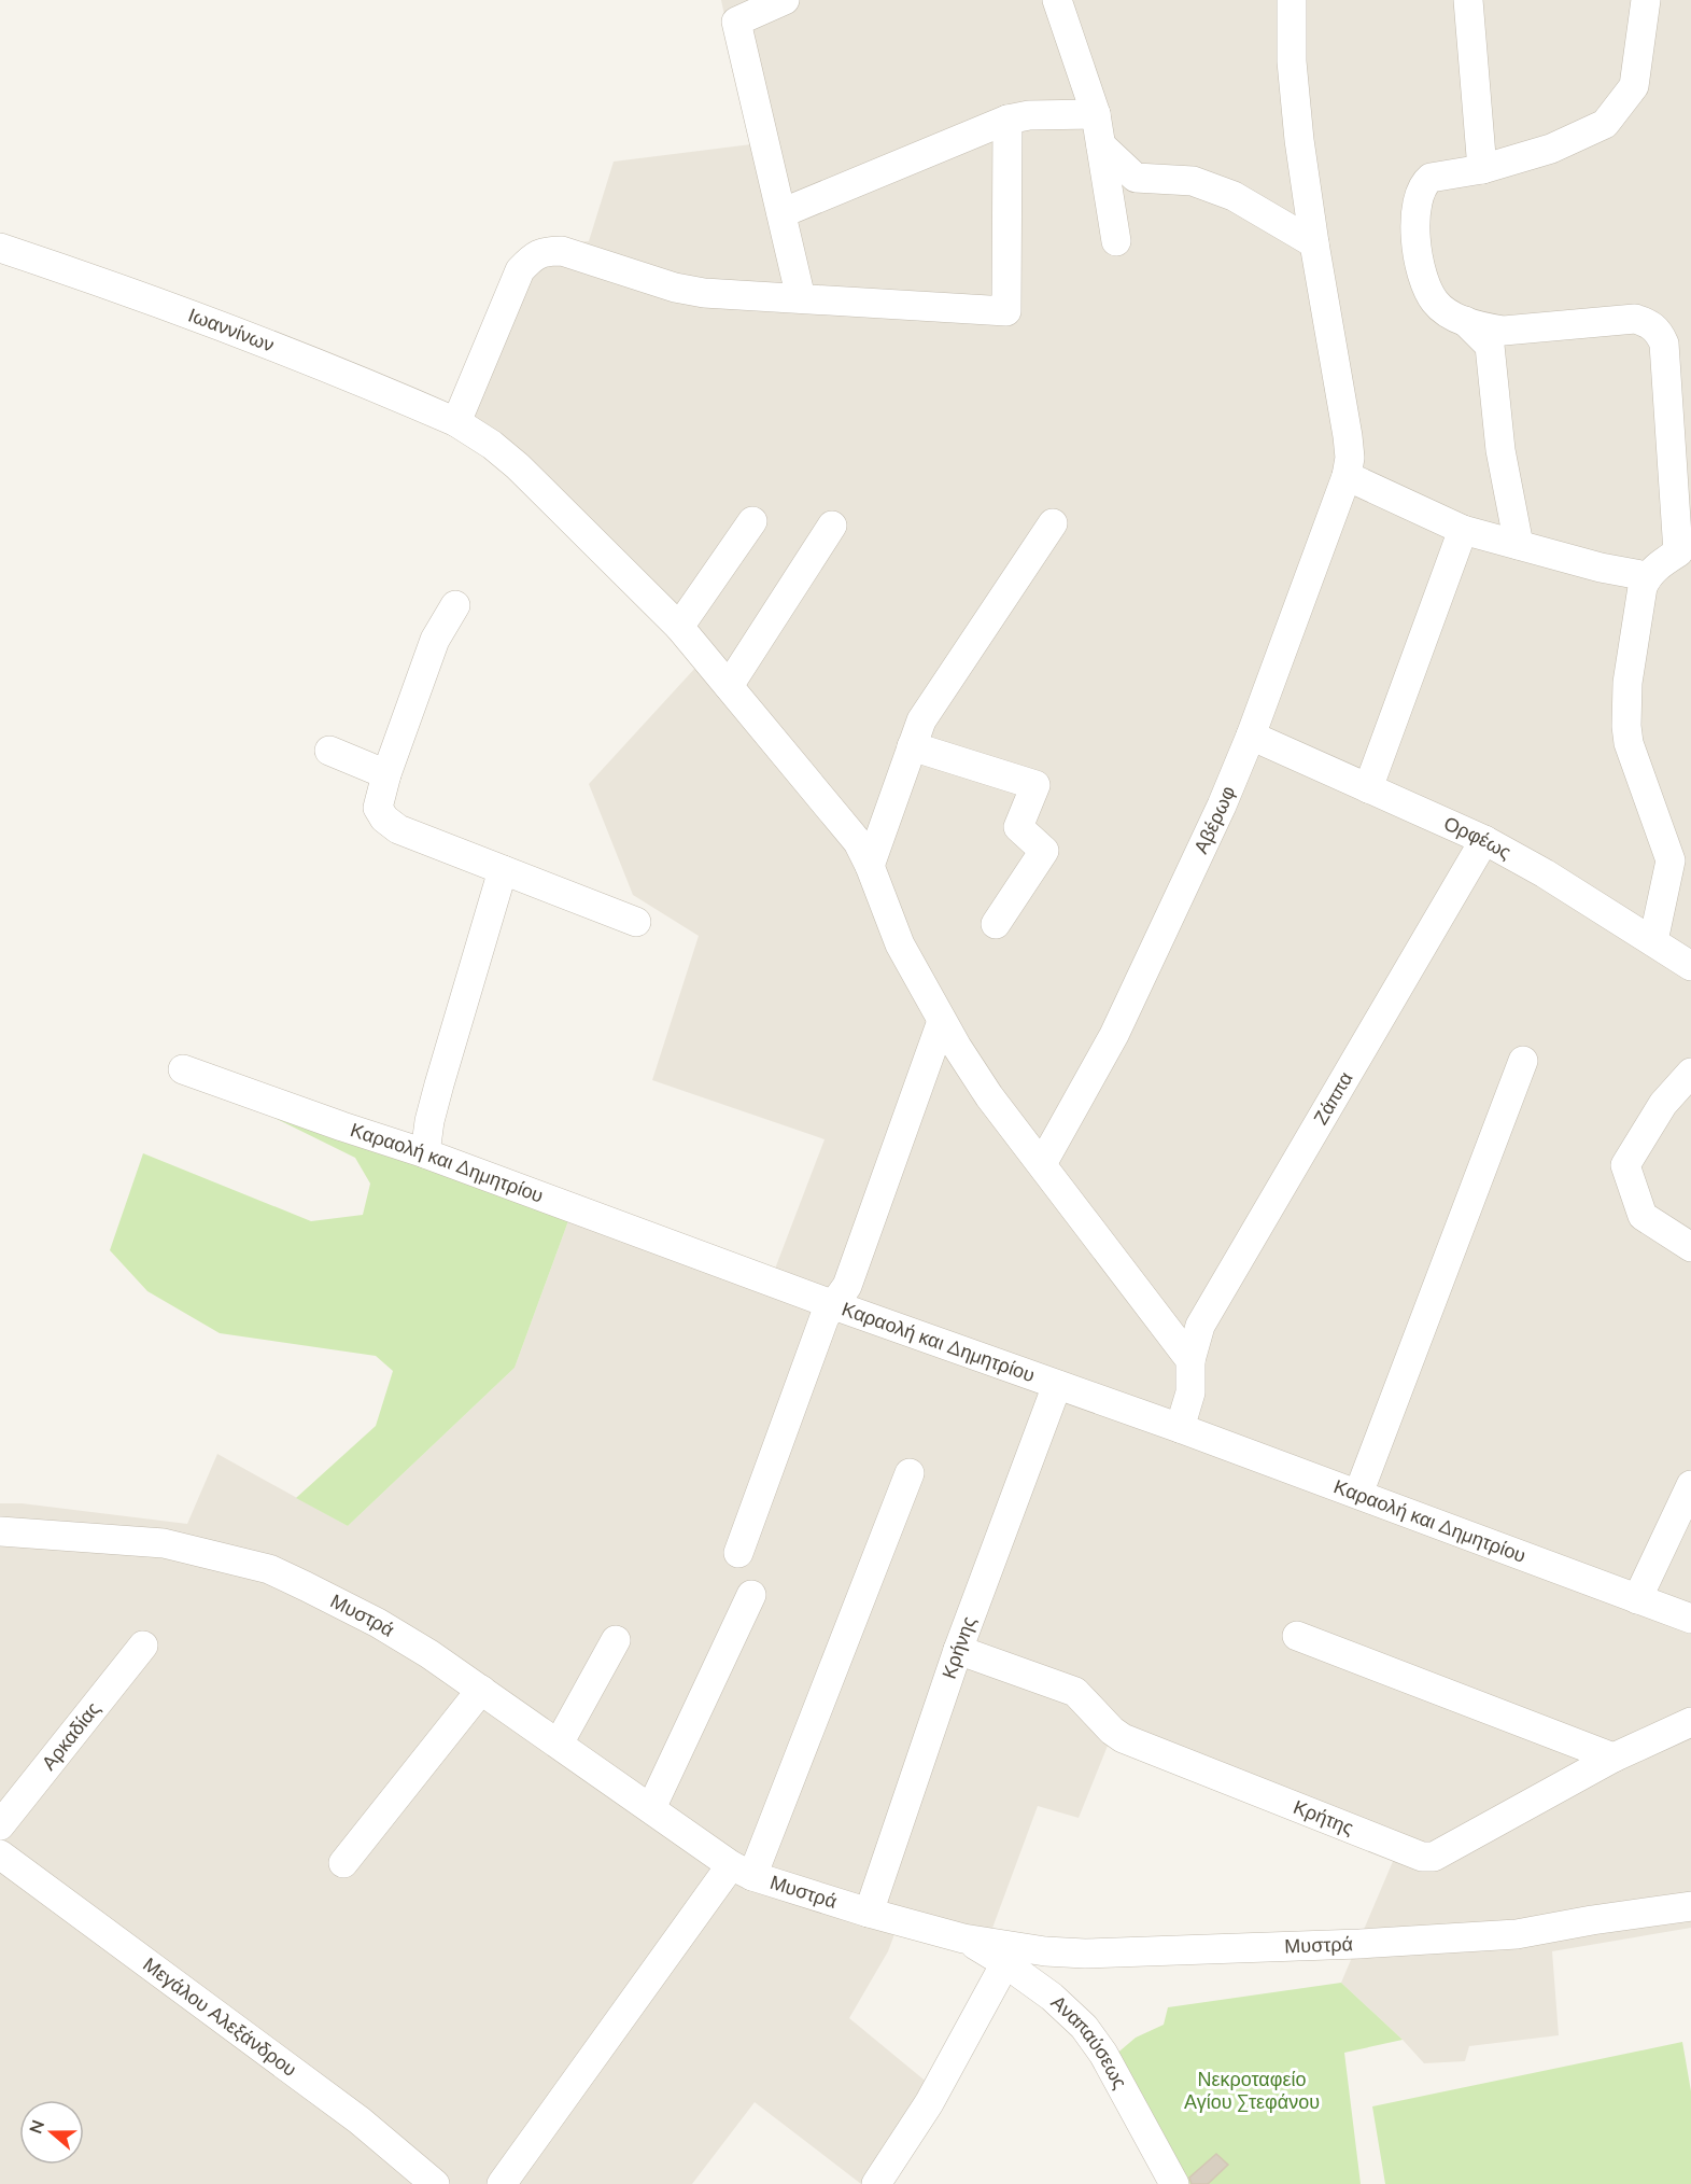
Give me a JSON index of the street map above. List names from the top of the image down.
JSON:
{
  "streets": {
    "street": [
      "Ιωαννίνων",
      "Αβέρωφ",
      "Ορφέως",
      "Ζάππα",
      "Καραολή και Δημητρίου",
      "Μυστρά",
      "Κρήνης",
      "Αρκαδίας",
      "Κρήτης",
      "Μεγάλου Αλεξάνδρου",
      "Αναπαύσεως"
    ]
  },
  "crossings": [
    ["Ιωαννίνων", "Αβέρωφ"],
    ["Ιωαννίνων", "Ζάππα"],
    ["Αβέρωφ", "Ορφέως"],
    ["Ορφέως", "Ζάππα"],
    ["Ζάππα", "Καραολή και Δημητρίου"],
    ["Καραολή και Δημητρίου", "Κρήνης"],
    ["Μυστρά", "Κρήνης"],
    ["Μυστρά", "Αναπαύσεως"],
    ["Κρήνης", "Κρήτης"]
  ],
  "parks": ["Νεκροταφείο Αγίου Στεφάνου"],
  "north": "left"
}
